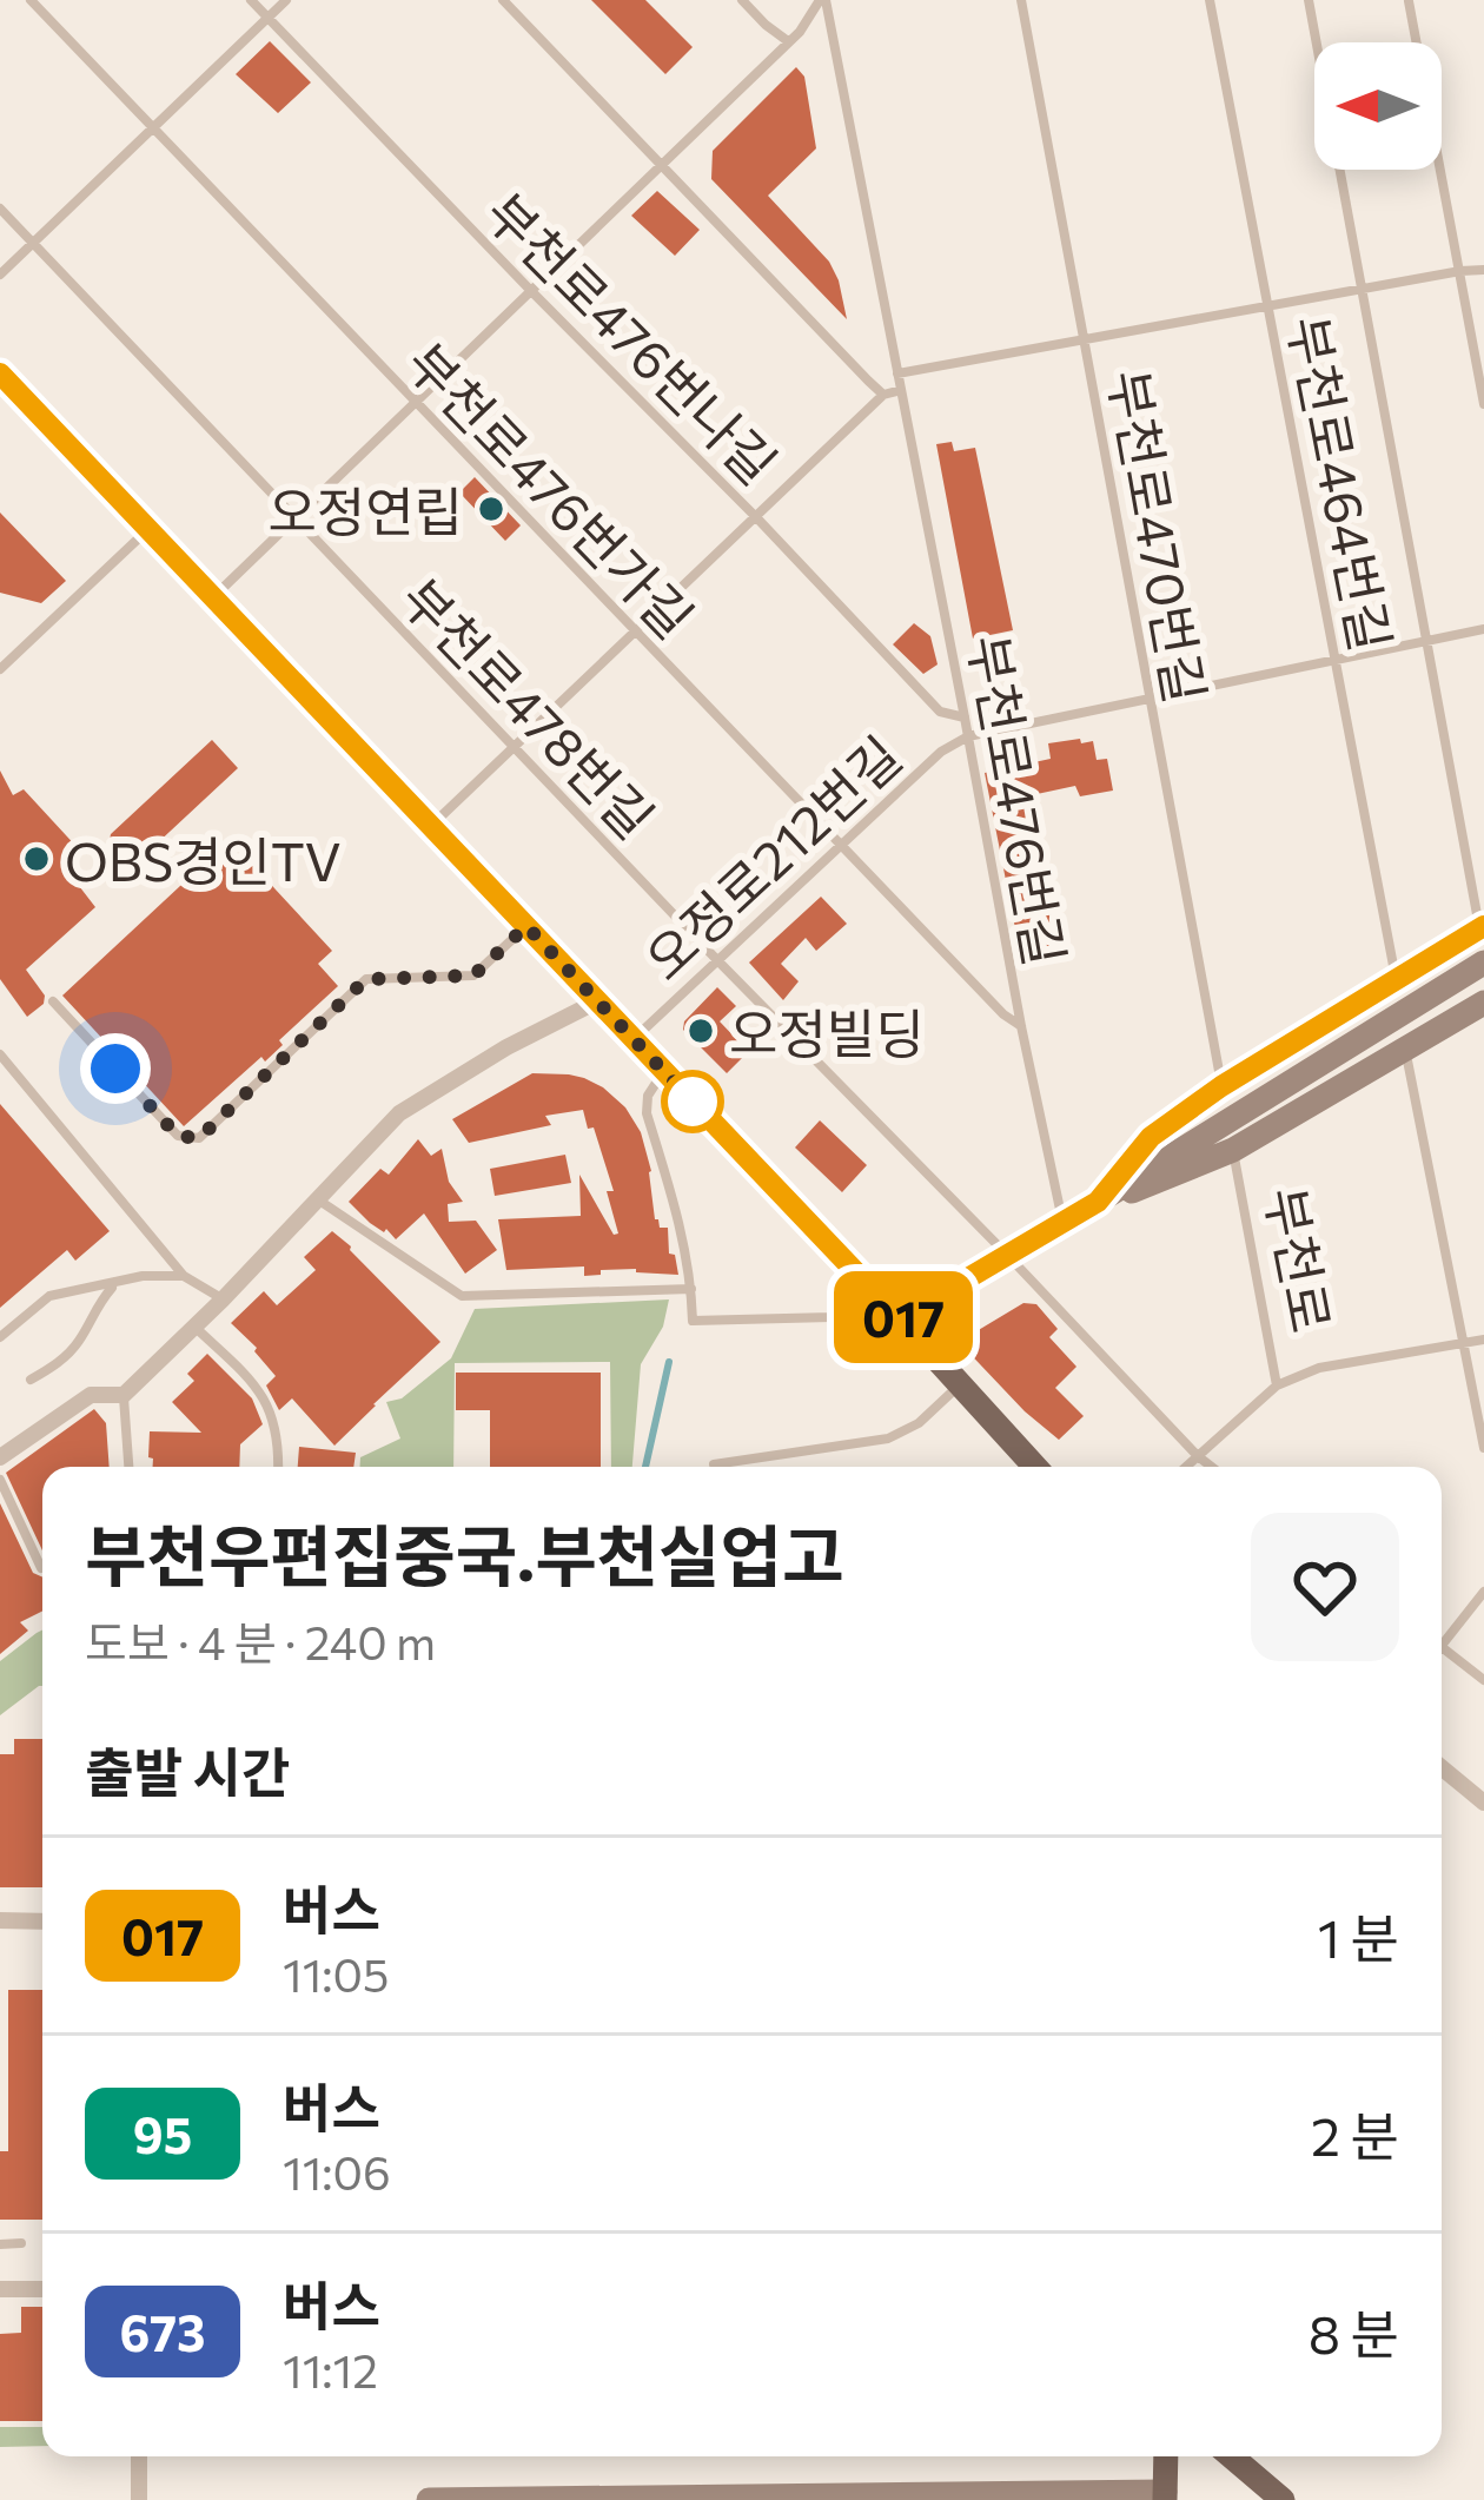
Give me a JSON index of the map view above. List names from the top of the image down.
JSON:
{
  "streets": {
    "street": ["부천로"],
    "lane": [
      "부천로476번나길",
      "부천로464번길",
      "부천로476번가길",
      "부천로470번길",
      "부천로478번길",
      "부천로476번길",
      "오정로212번길"
    ]
  },
  "crossings": [
    ["부천로476번나길", "부천로476번길"],
    ["부천로476번가길", "부천로476번길"],
    ["부천로476번가길", "오정로212번길"],
    ["부천로478번길", "오정로212번길"],
    ["부천로478번길", "부천로"],
    ["부천로476번길", "오정로212번길"],
    ["부천로476번길", "부천로"]
  ],
  "places": ["오정연립", "OBS경인TV", "오정빌딩"],
  "lines": ["bus line 017"],
  "north": "left",
  "page": {
    "on_map": "017",
    "heading": [
      ["부천우편집중국.부천실업고", "도보 · 4 분 · 240 m"],
      "출발 시간"
    ],
    "list": [
      {
        "mark": "017",
        "name": "버스",
        "note": "11:05",
        "value": "1 분"
      },
      {
        "mark": "95",
        "name": "버스",
        "note": "11:06",
        "value": "2 분"
      },
      {
        "mark": "673",
        "name": "버스",
        "note": "11:12",
        "value": "8 분"
      }
    ]
  }
}
